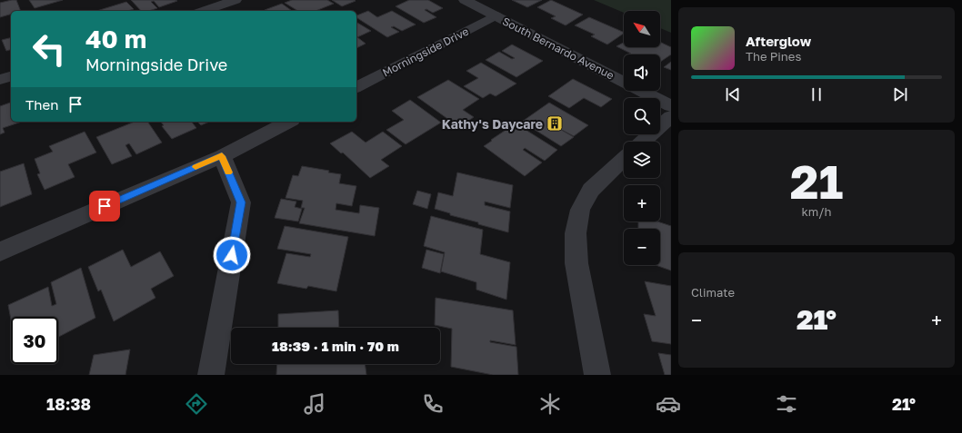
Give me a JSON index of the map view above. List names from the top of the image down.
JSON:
{
  "streets": {
    "street": ["South Bernardo Avenue", "Morningside Drive"]
  },
  "crossings": [
    ["South Bernardo Avenue", "Morningside Drive"]
  ],
  "places": {
    "building": ["Kathy's Daycare"]
  },
  "north": "top left",
  "page": {
    "map_buttons": ["+", "−"],
    "turn": ["40 m", "Morningside Drive"],
    "song": ["Afterglow", "The Pines"],
    "then": "Then",
    "tile": [
      ["21", "km/h"],
      "Climate"
    ],
    "heat": ["−", "21°", "+"],
    "limit": "30",
    "trip": "18:39 · 1 min · 70 m",
    "tabs": ["18:38", "21°"]
  }
}
